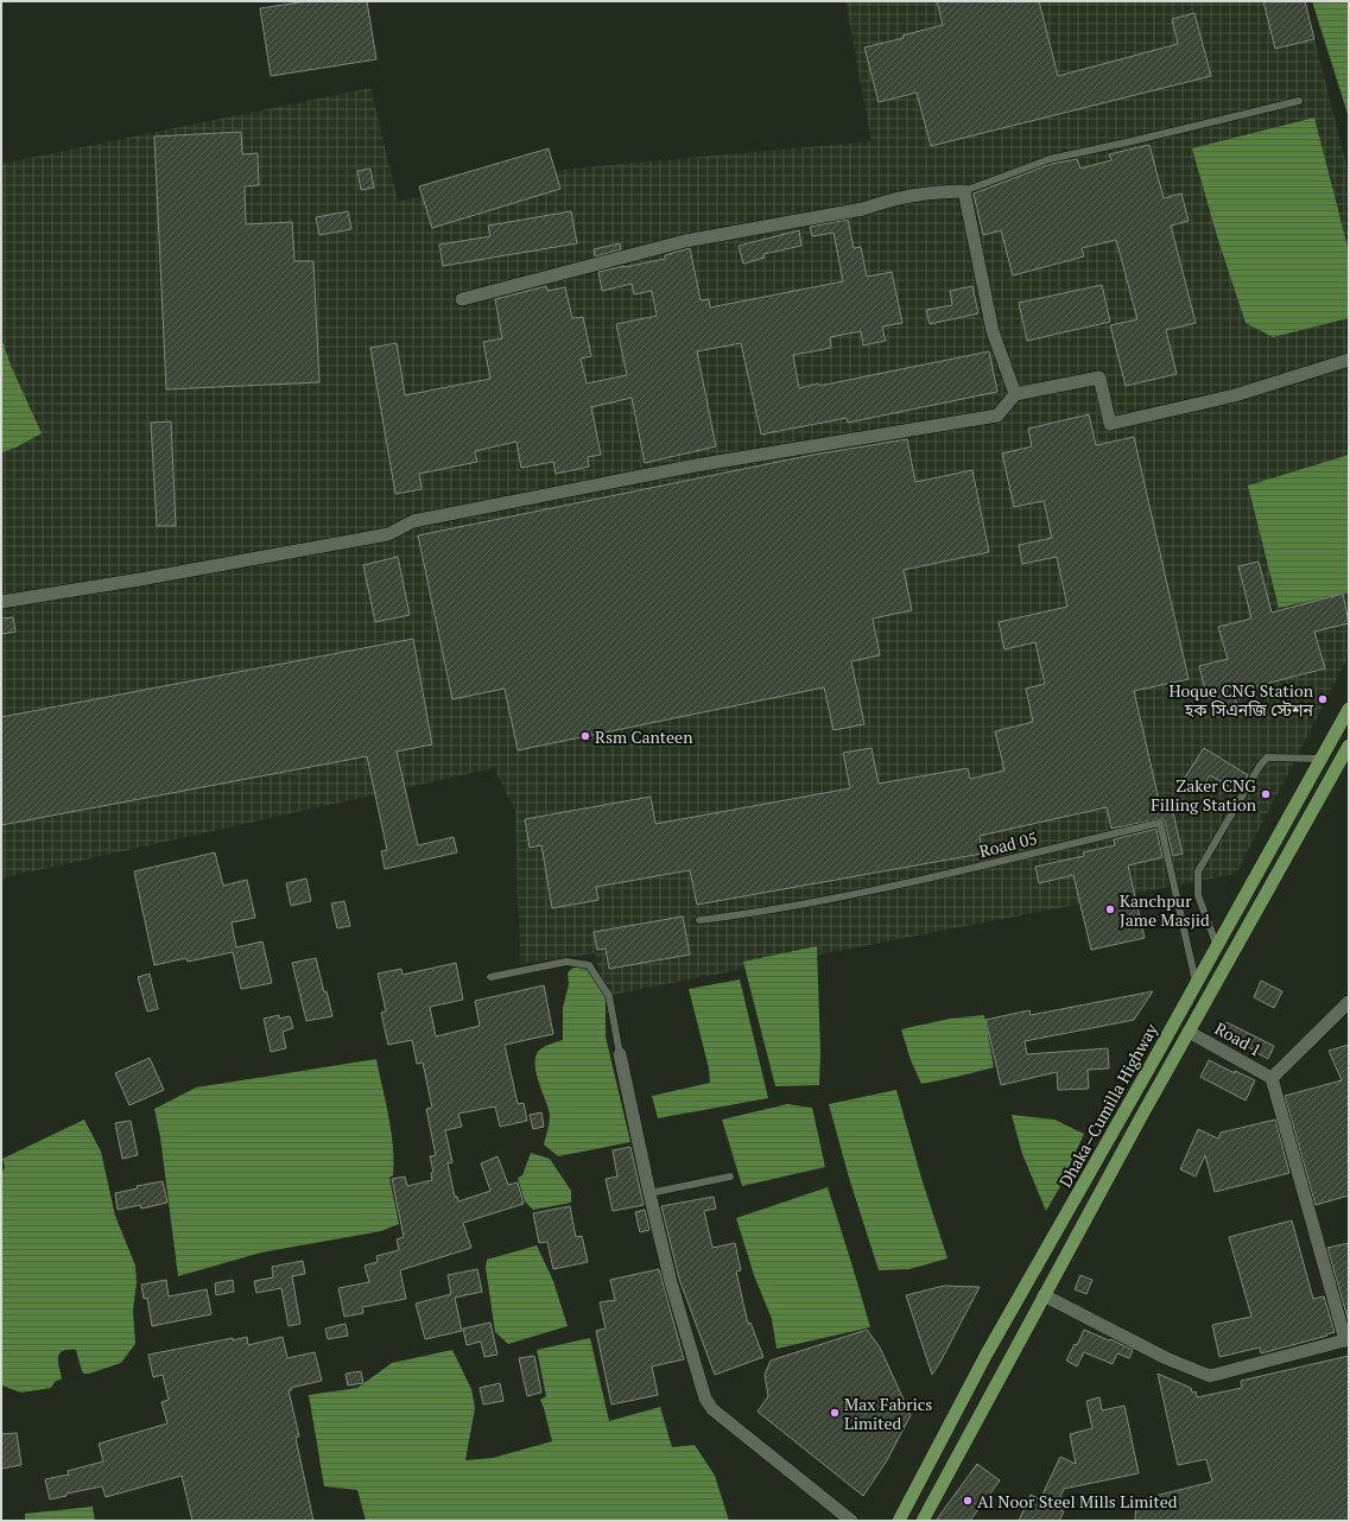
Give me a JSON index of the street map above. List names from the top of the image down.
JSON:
{
  "streets": {
    "highway": ["Dhaka–Cumilla Highway"],
    "street": ["Road 1"],
    "lane": ["Road 05"]
  },
  "crossings": [
    ["Road 05", "Dhaka–Cumilla Highway"],
    ["Road 1", "Dhaka–Cumilla Highway"]
  ],
  "places": [
    "Hoque CNG Station হক সিএনজি স্টেশন",
    "Rsm Canteen",
    "Zaker CNG Filling Station",
    "Kanchpur Jame Masjid",
    "Max Fabrics Limited",
    "Al Noor Steel Mills Limited"
  ]
}
